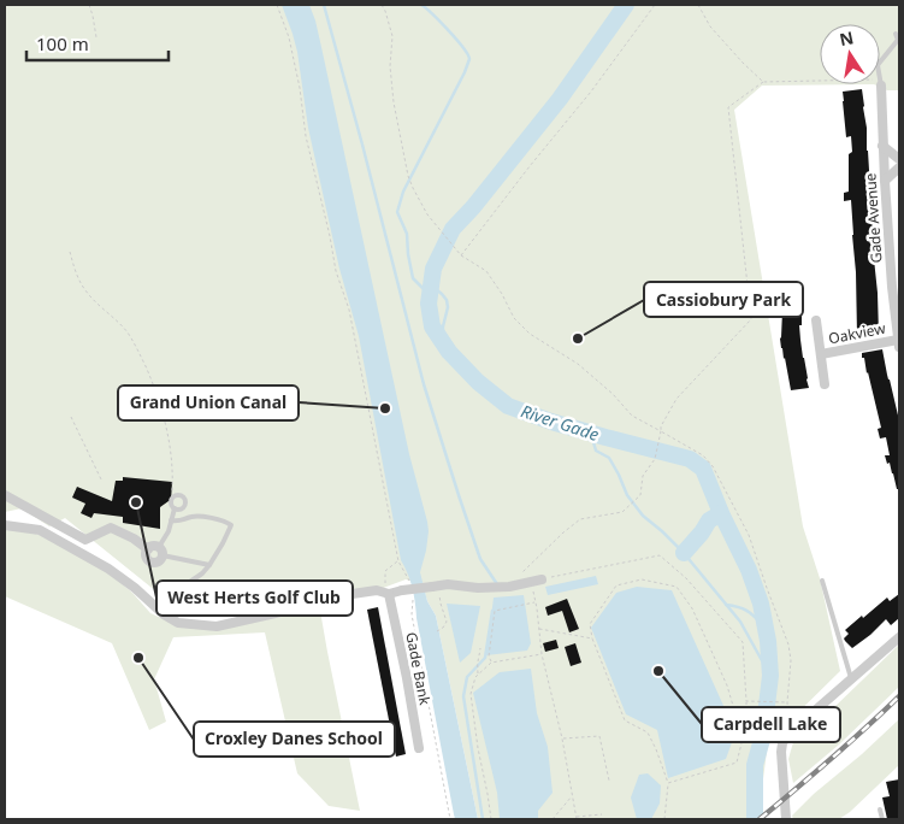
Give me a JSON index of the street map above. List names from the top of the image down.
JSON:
{
  "streets": {
    "street": ["Gade Avenue", "Oakview", "Gade Bank"]
  },
  "crossings": [
    ["Gade Avenue", "Oakview"]
  ],
  "water": ["River Gade"],
  "places": [
    "Cassiobury Park",
    "Grand Union Canal",
    "West Herts Golf Club",
    "Croxley Danes School",
    "Carpdell Lake"
  ],
  "scale_bar": "100 m",
  "north": "top"
}
